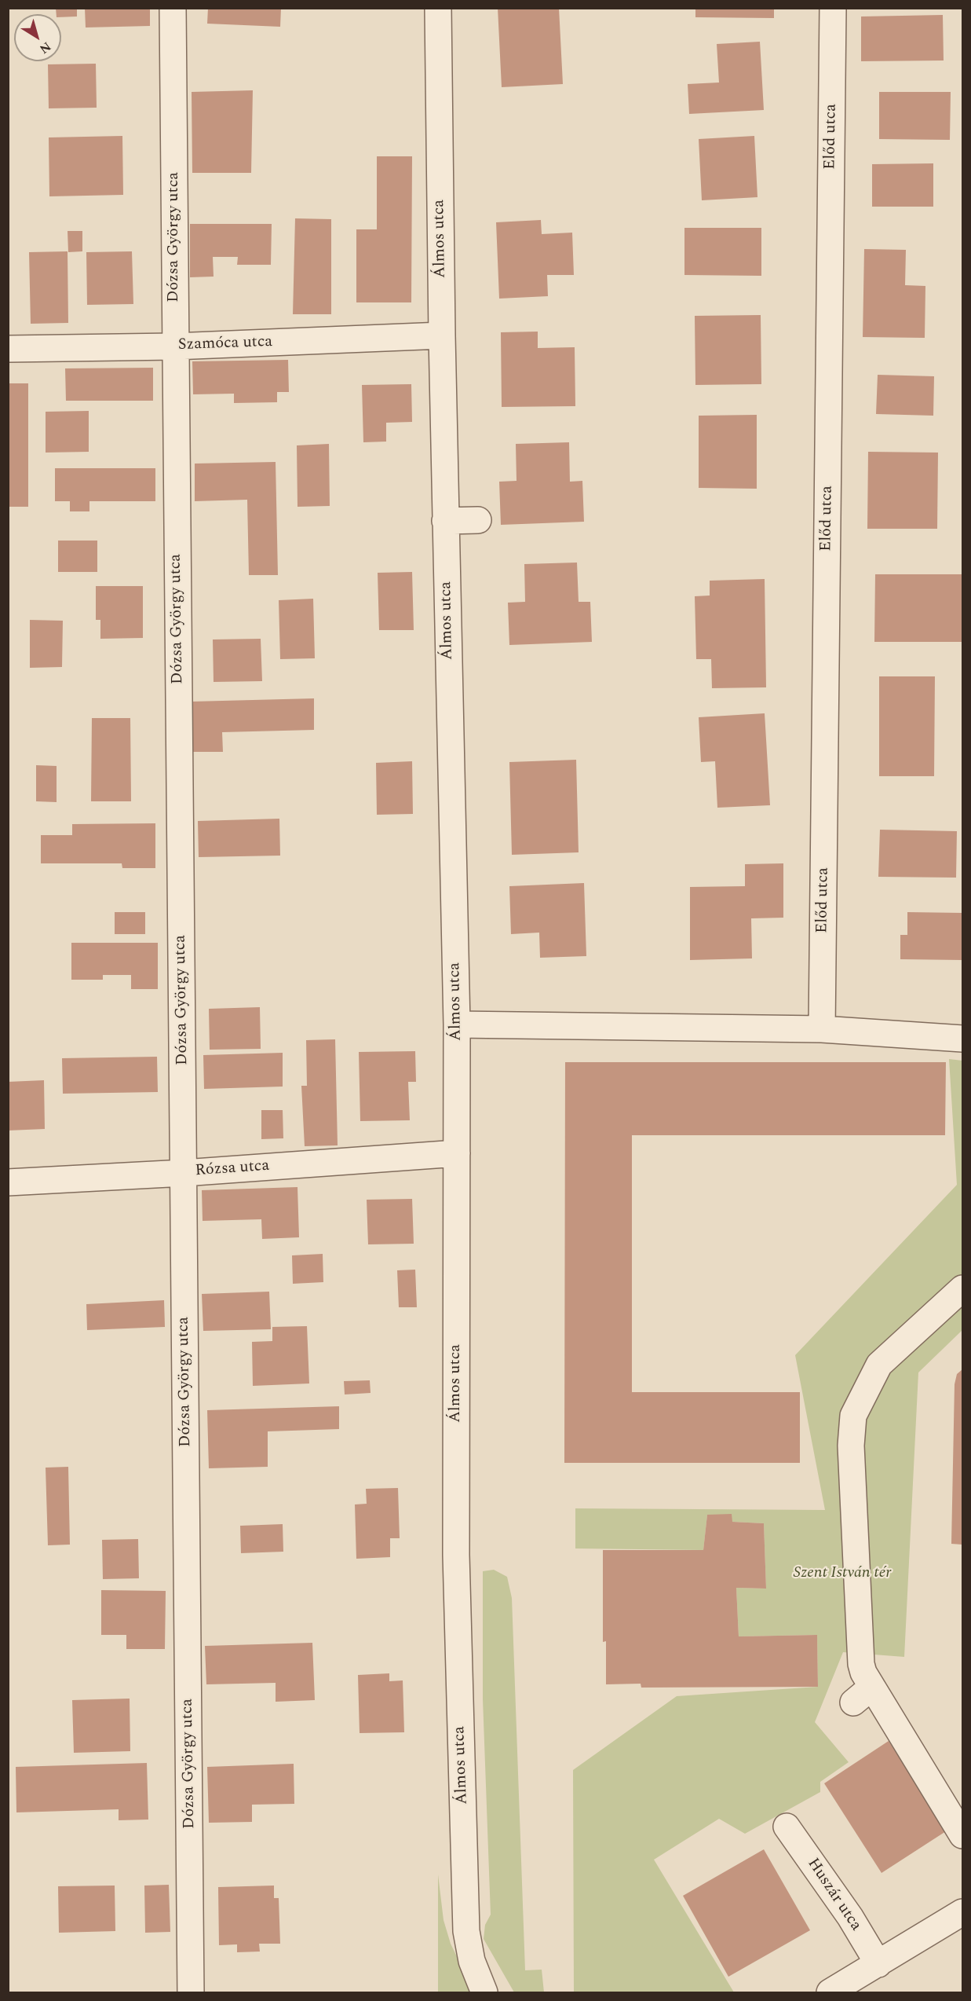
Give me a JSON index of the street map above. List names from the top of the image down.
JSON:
{
  "streets": {
    "street": [
      "Előd utca",
      "Dózsa György utca",
      "Álmos utca",
      "Szamóca utca",
      "Rózsa utca",
      "Huszár utca"
    ]
  },
  "crossings": [
    ["Dózsa György utca", "Szamóca utca"],
    ["Dózsa György utca", "Rózsa utca"],
    ["Álmos utca", "Szamóca utca"],
    ["Álmos utca", "Rózsa utca"]
  ],
  "parks": ["Szent István tér"],
  "north": "bottom right"
}
